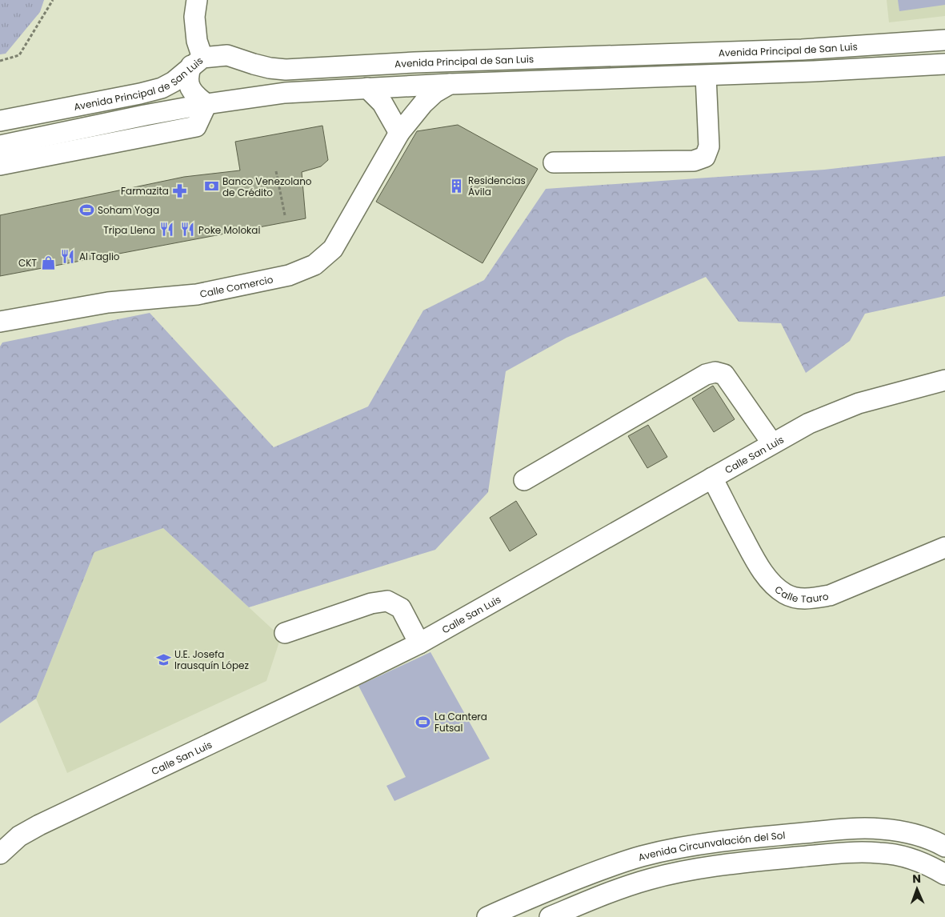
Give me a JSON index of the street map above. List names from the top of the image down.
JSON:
{
  "streets": {
    "street": [
      "Avenida Principal de San Luis",
      "Calle Comercio",
      "Calle San Luis",
      "Calle Tauro",
      "Avenida Circunvalación del Sol"
    ]
  },
  "crossings": [
    ["Calle San Luis", "Calle Tauro"]
  ],
  "places": {
    "building": ["Residencias Ávila"],
    "bank": ["Banco Venezolano de Crédito"],
    "pharmacy": ["Farmazita"],
    "sports": ["Soham Yoga", "La Cantera Futsal"],
    "restaurant": ["Tripa Llena", "Poke Molokai", "Al Taglio"],
    "shop": ["CKT"],
    "school or university": ["U.E. Josefa Irausquín López"]
  },
  "north": "top"
}
